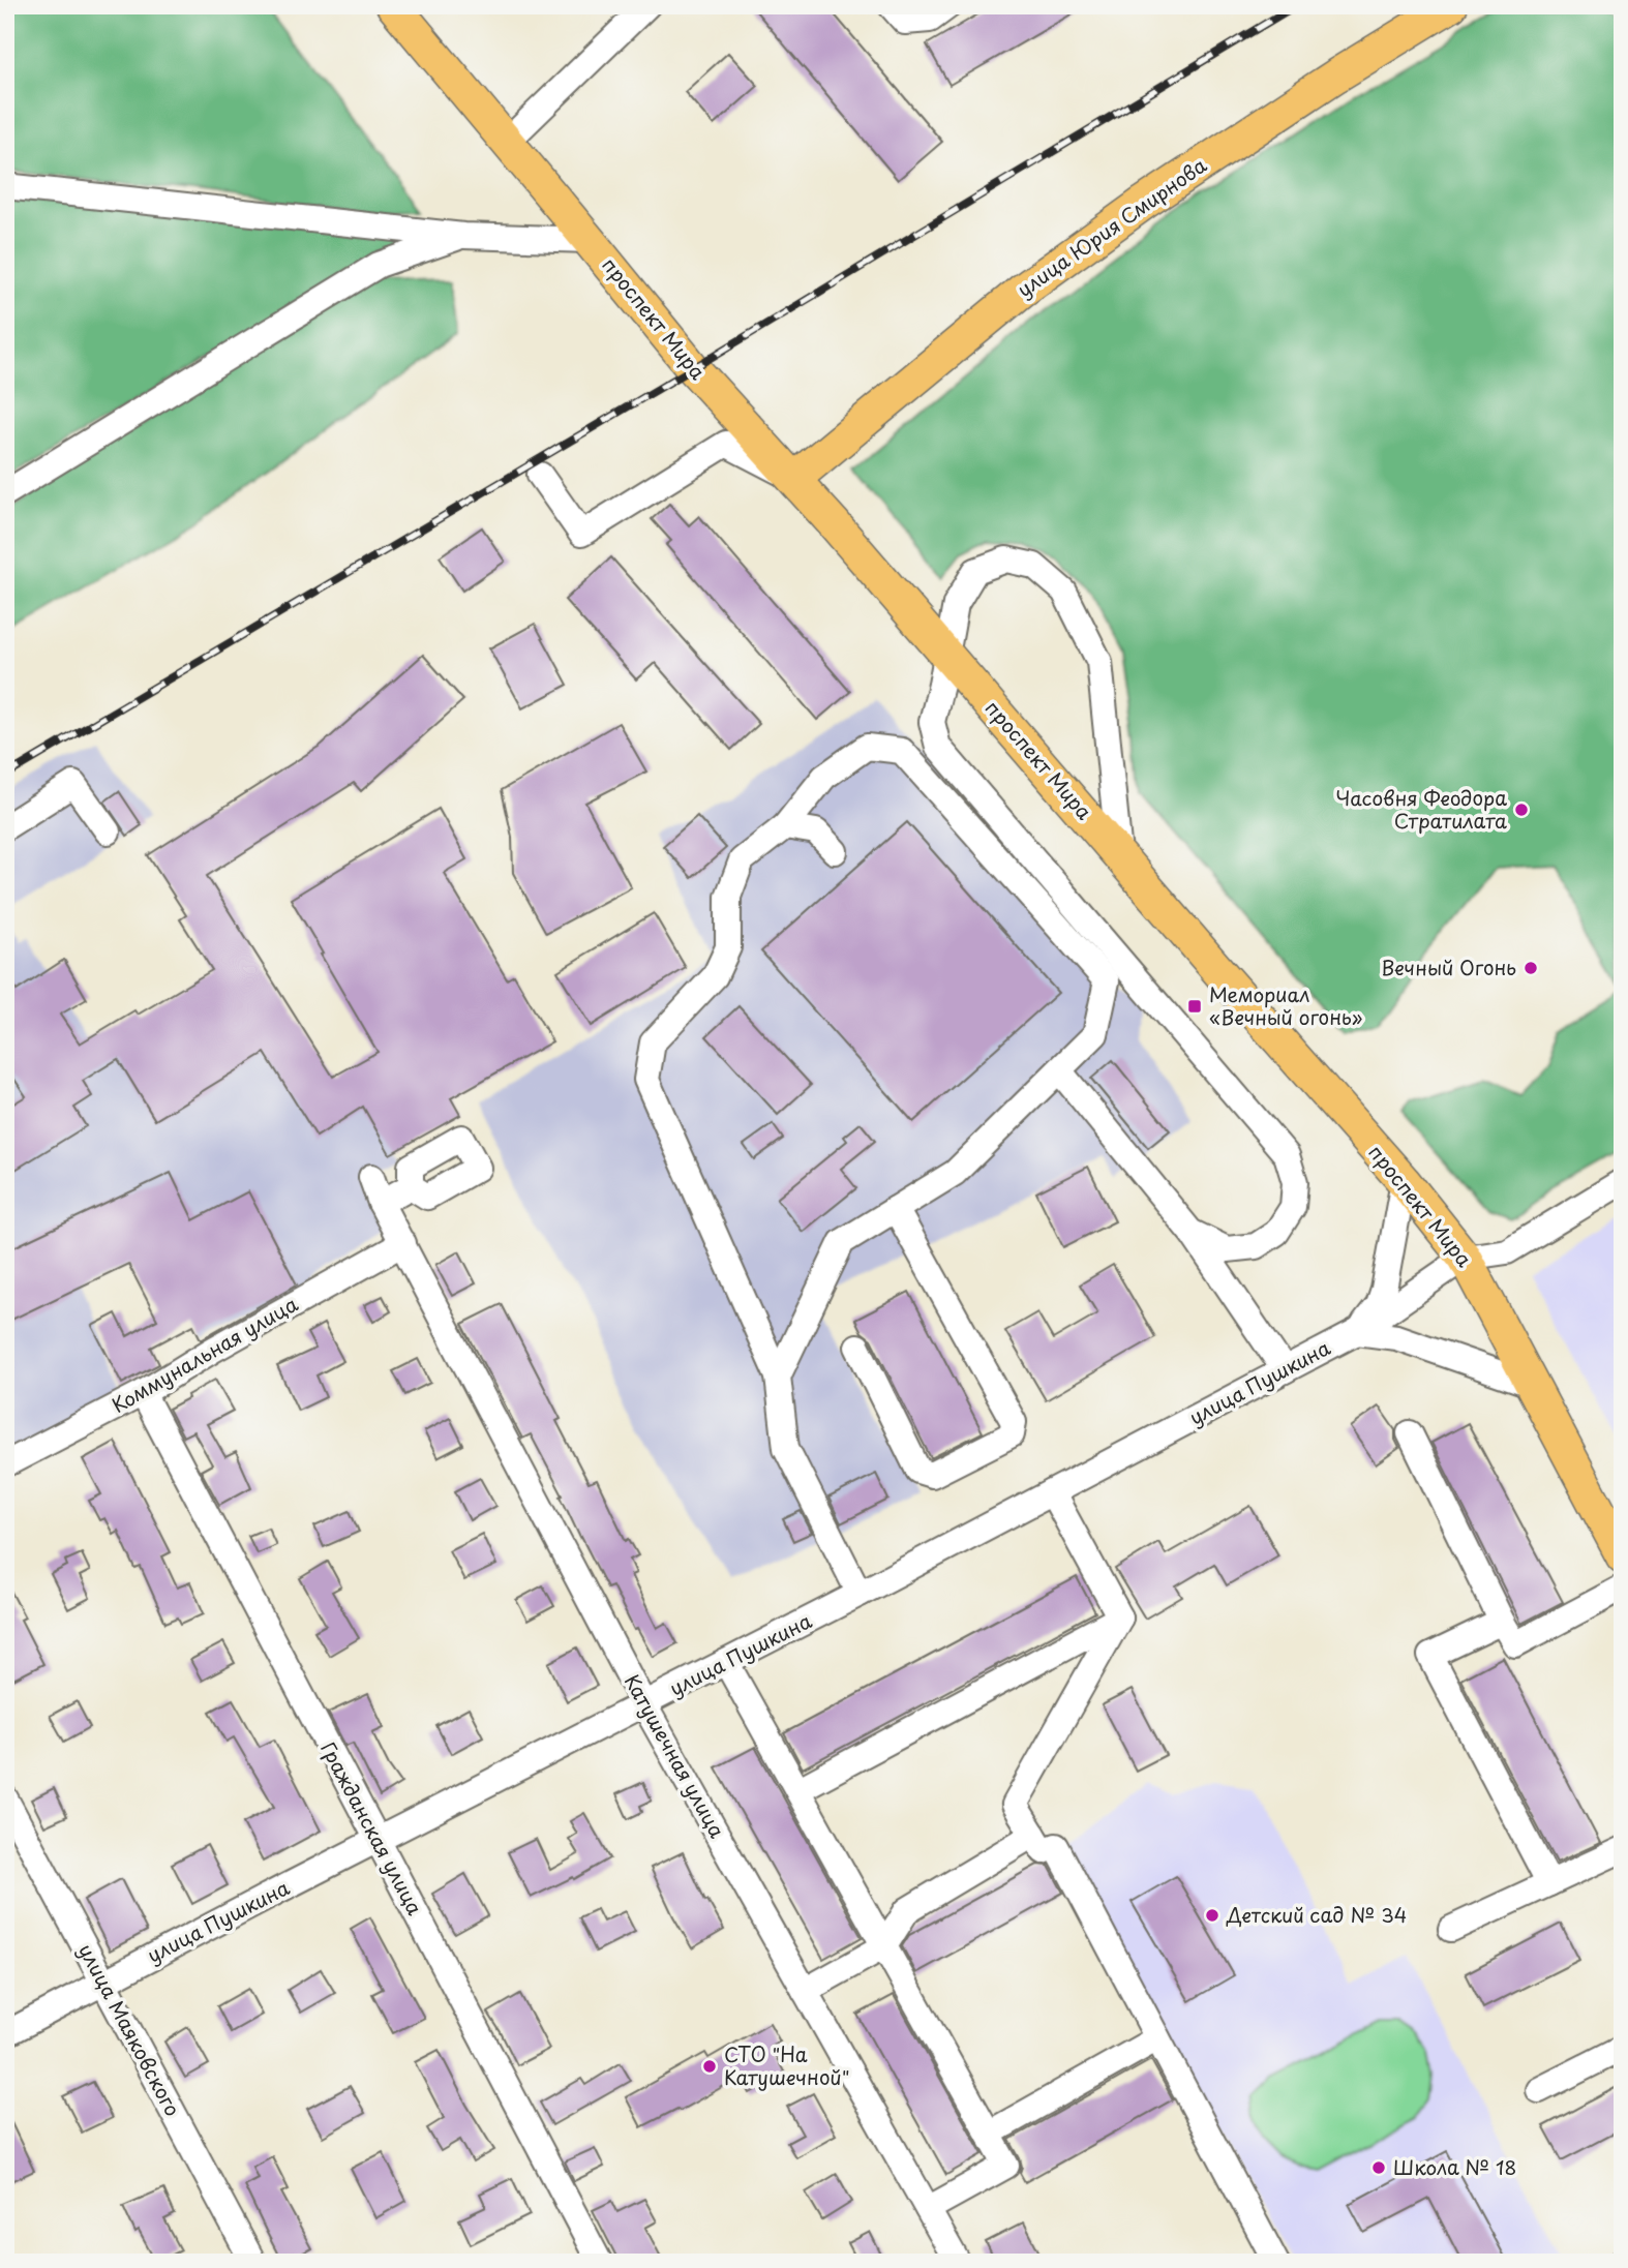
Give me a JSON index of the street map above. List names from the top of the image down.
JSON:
{
  "streets": {
    "main road": ["улица Юрия Смирнова", "проспект Мира"],
    "street": [
      "Коммунальная улица",
      "улица Пушкина",
      "Катушечная улица",
      "Гражданская улица",
      "улица Маяковского"
    ]
  },
  "crossings": [
    ["улица Юрия Смирнова", "проспект Мира"],
    ["проспект Мира", "улица Пушкина"],
    ["Коммунальная улица", "Катушечная улица"],
    ["Коммунальная улица", "Гражданская улица"],
    ["улица Пушкина", "Катушечная улица"],
    ["улица Пушкина", "Гражданская улица"],
    ["улица Пушкина", "улица Маяковского"]
  ],
  "places": {
    "other": [
      "Часовня Феодора Стратилата",
      "Вечный Огонь",
      "Детский сад № 34",
      "СТО \"На Катушечной\"",
      "Школа № 18"
    ],
    "transit": ["Мемориал «Вечный огонь»"]
  }
}
